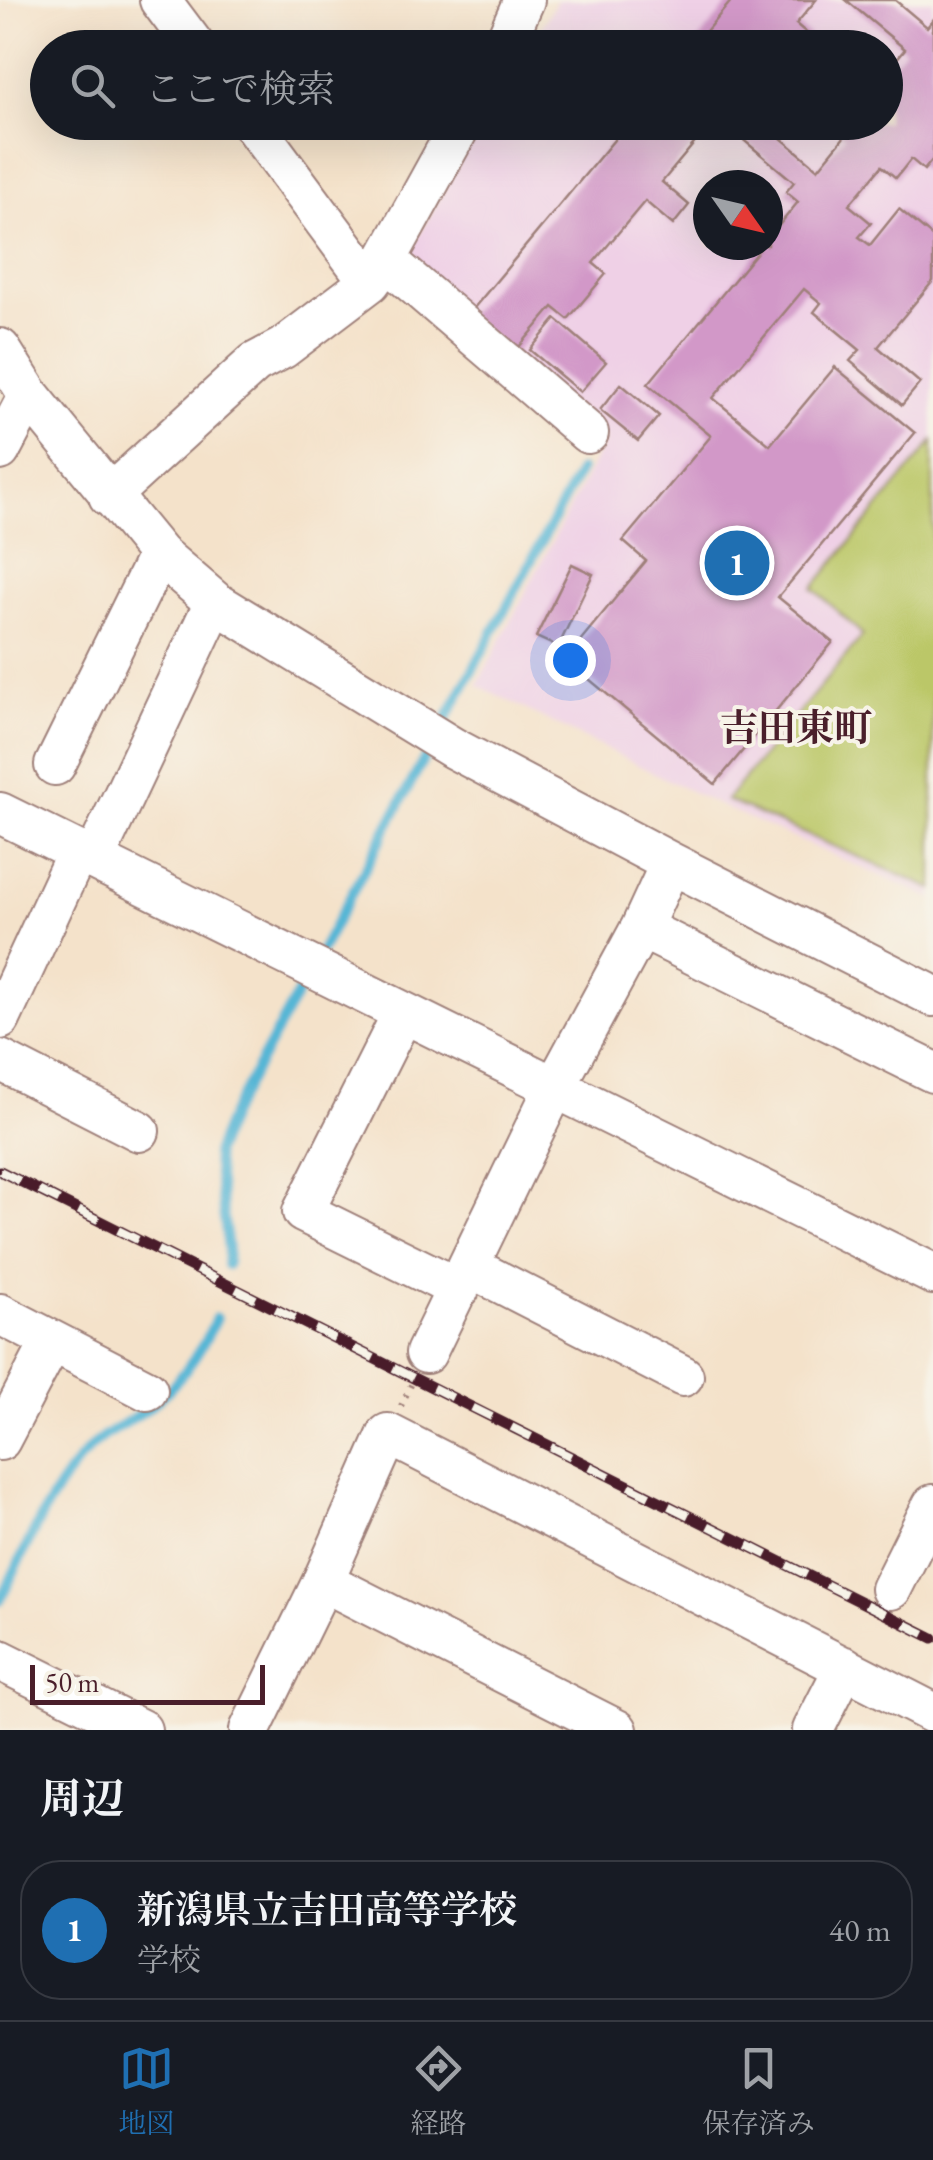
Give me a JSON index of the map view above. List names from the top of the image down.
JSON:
{
  "districts": ["吉田東町"],
  "scale_bar": "50 m",
  "north": "bottom right",
  "page": {
    "search": "ここで検索",
    "pins": "1",
    "scale": "50 m",
    "heading": "周辺",
    "list": [
      {
        "mark": "1",
        "name": "新潟県立吉田高等学校",
        "note": "学校",
        "value": "40 m"
      }
    ],
    "nav": ["地図", "経路", "保存済み"]
  }
}
